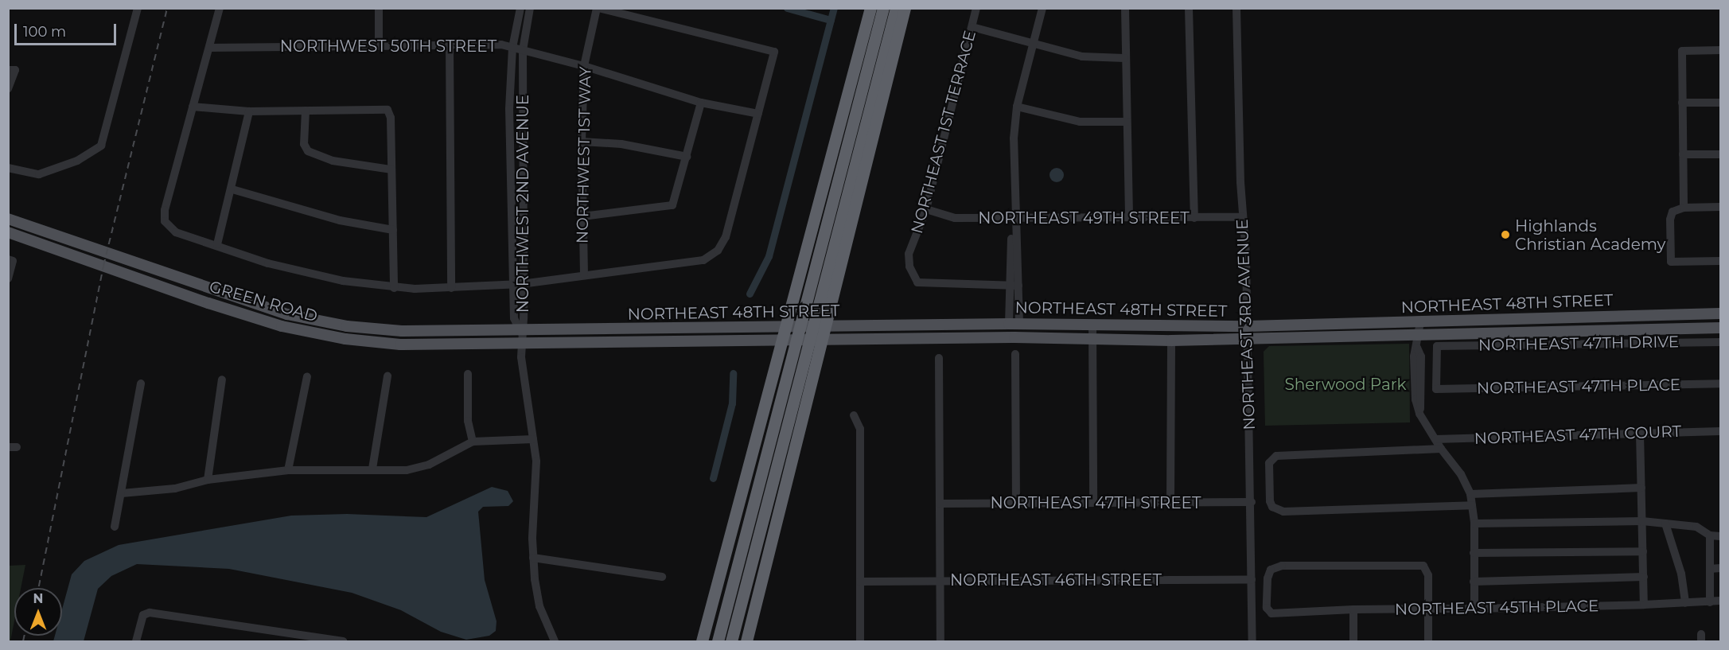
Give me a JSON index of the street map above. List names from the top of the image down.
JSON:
{
  "streets": {
    "main road": ["GREEN ROAD", "NORTHEAST 48TH STREET"],
    "street": [
      "NORTHWEST 50TH STREET",
      "NORTHEAST 1ST TERRACE",
      "NORTHWEST 1ST WAY",
      "NORTHWEST 2ND AVENUE",
      "NORTHEAST 49TH STREET",
      "NORTHEAST 3RD AVENUE",
      "NORTHEAST 47TH DRIVE",
      "NORTHEAST 47TH PLACE",
      "NORTHEAST 47TH COURT",
      "NORTHEAST 47TH STREET",
      "NORTHEAST 46TH STREET",
      "NORTHEAST 45TH PLACE"
    ]
  },
  "crossings": [
    ["NORTHWEST 50TH STREET", "NORTHWEST 1ST WAY"],
    ["NORTHWEST 50TH STREET", "NORTHWEST 2ND AVENUE"],
    ["NORTHEAST 1ST TERRACE", "NORTHEAST 49TH STREET"],
    ["NORTHWEST 2ND AVENUE", "GREEN ROAD"],
    ["NORTHWEST 2ND AVENUE", "NORTHEAST 48TH STREET"],
    ["NORTHEAST 49TH STREET", "NORTHEAST 3RD AVENUE"],
    ["GREEN ROAD", "NORTHEAST 48TH STREET"],
    ["NORTHEAST 48TH STREET", "NORTHEAST 3RD AVENUE"],
    ["NORTHEAST 3RD AVENUE", "NORTHEAST 47TH STREET"],
    ["NORTHEAST 3RD AVENUE", "NORTHEAST 46TH STREET"],
    ["NORTHEAST 47TH DRIVE", "NORTHEAST 47TH PLACE"]
  ],
  "parks": ["Sherwood Park"],
  "places": ["Highlands Christian Academy"],
  "scale_bar": "100 m",
  "north": "top"
}
